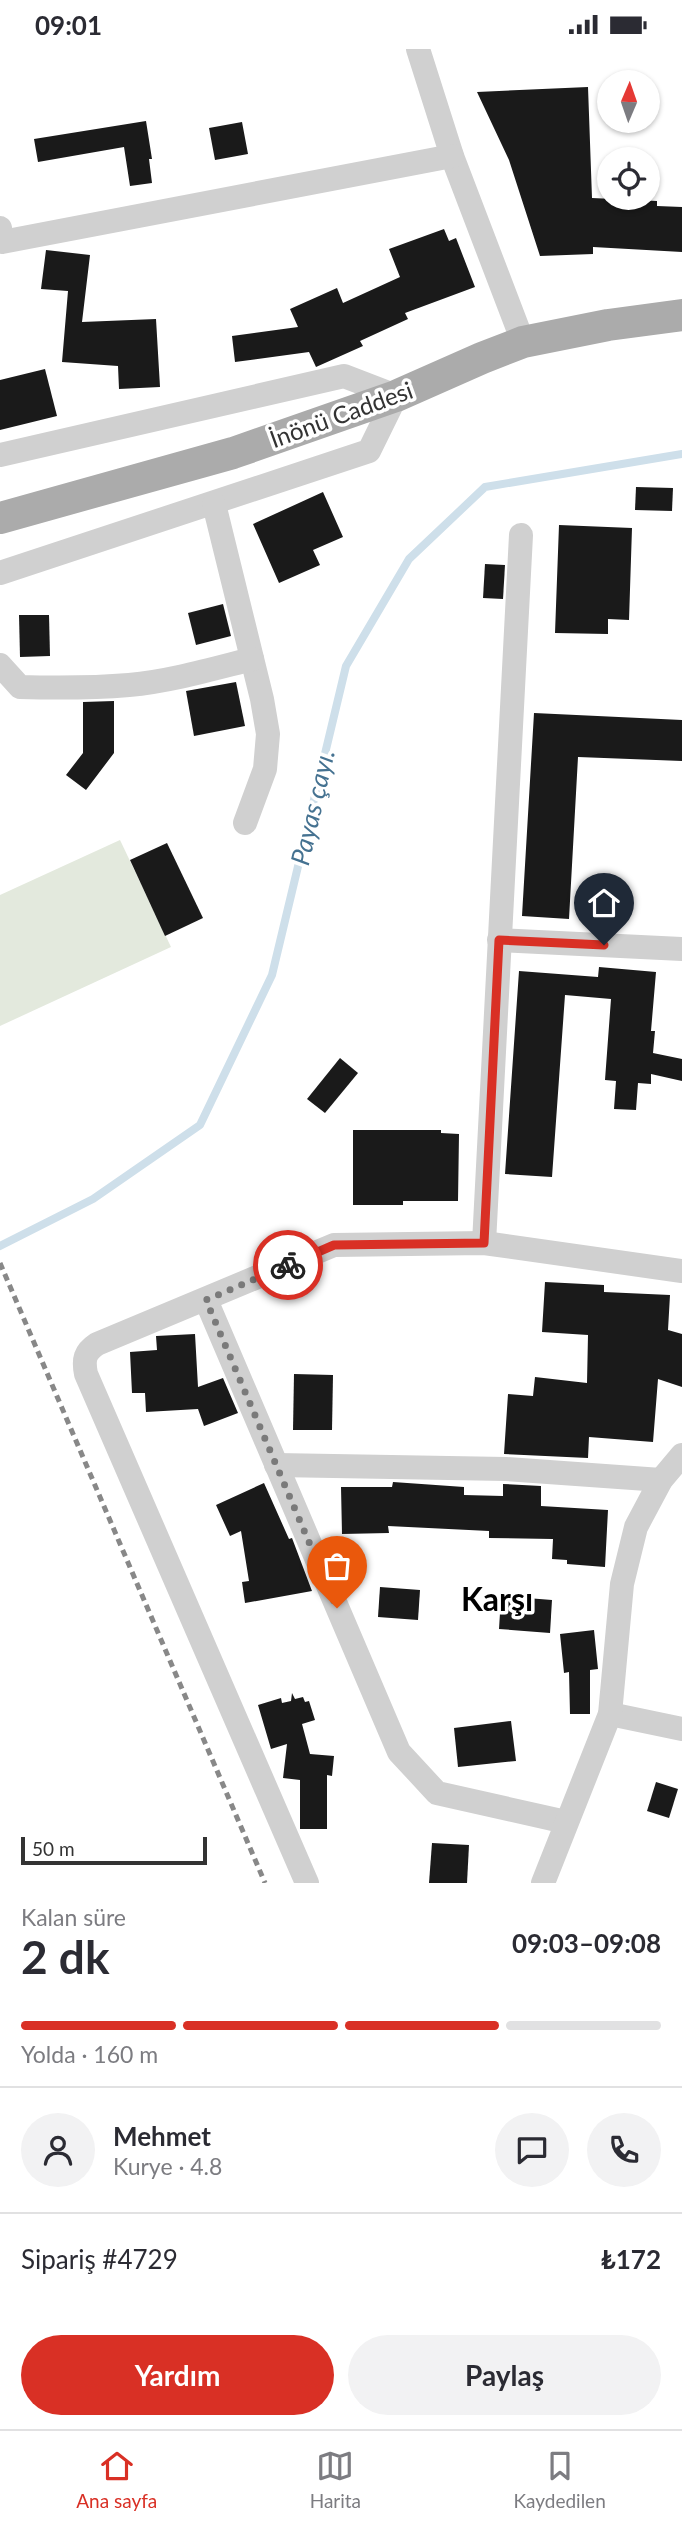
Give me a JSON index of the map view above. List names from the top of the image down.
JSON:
{
  "streets": {
    "main road": ["İnönü Caddesi"]
  },
  "districts": ["Karşı"],
  "water": ["Payas çayı."],
  "scale_bar": "50 m",
  "north": "top",
  "page": {
    "status": "09:01",
    "scale": "50 m",
    "heading": ["2 dk", "Kalan süre", "09:03–09:08"],
    "panel": [
      "Mehmet",
      "Kurye · 4.8",
      "Sipariş #4729",
      "₺172"
    ],
    "bar": "Yolda · 160 m",
    "buttons": ["Yardım", "Paylaş"],
    "tabs": ["Ana sayfa", "Harita", "Kaydedilen"]
  }
}
